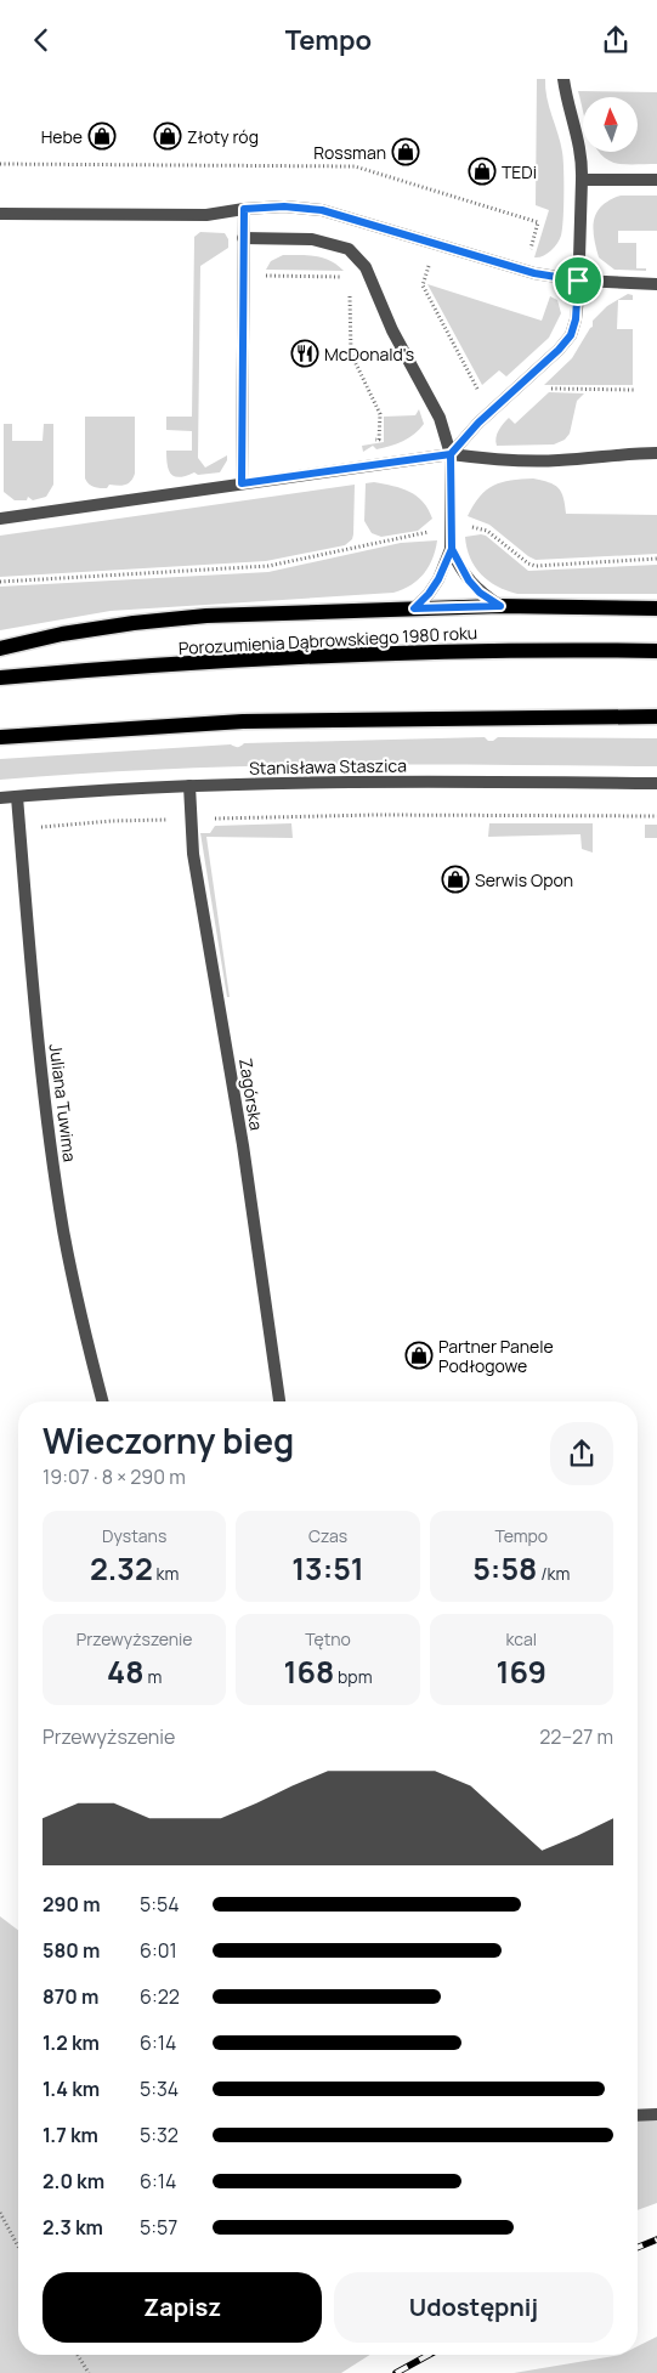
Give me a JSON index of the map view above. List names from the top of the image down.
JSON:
{
  "streets": {
    "main road": ["Porozumienia Dąbrowskiego 1980 roku"],
    "street": ["Stanisława Staszica", "Zagórska", "Juliana Tuwima"]
  },
  "crossings": [
    ["Stanisława Staszica", "Zagórska"],
    ["Stanisława Staszica", "Juliana Tuwima"]
  ],
  "places": {
    "shop": [
      "Hebe",
      "Złoty róg",
      "Rossman",
      "TEDi",
      "Serwis Opon",
      "Partner Panele Podłogowe"
    ],
    "restaurant": ["McDonald's"]
  },
  "north": "top",
  "page": {
    "header": "Tempo",
    "heading": ["Wieczorny bieg", "19:07 · 8 × 290 m"],
    "stats": [
      ["Dystans", "2.32 km"],
      ["Czas", "13:51"],
      ["Tempo", "5:58 /km"],
      ["Przewyższenie", "48 m"],
      ["Tętno", "168 bpm"],
      ["kcal", "169"]
    ],
    "chart": ["Przewyższenie", "22–27 m"],
    "list": [
      {
        "name": "290 m",
        "note": "5:54"
      },
      {
        "name": "580 m",
        "note": "6:01"
      },
      {
        "name": "870 m",
        "note": "6:22"
      },
      {
        "name": "1.2 km",
        "note": "6:14"
      },
      {
        "name": "1.4 km",
        "note": "5:34"
      },
      {
        "name": "1.7 km",
        "note": "5:32"
      },
      {
        "name": "2.0 km",
        "note": "6:14"
      },
      {
        "name": "2.3 km",
        "note": "5:57"
      }
    ],
    "buttons": ["Zapisz", "Udostępnij"]
  }
}
